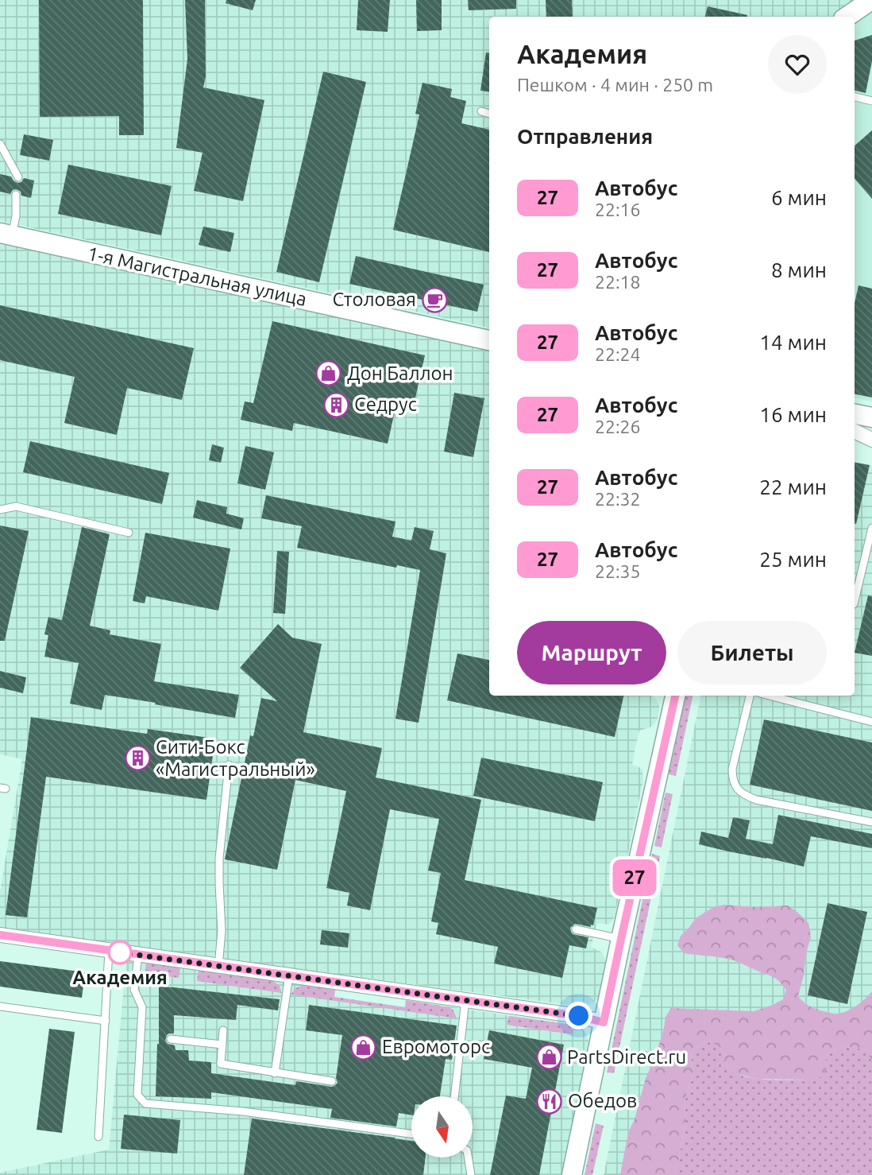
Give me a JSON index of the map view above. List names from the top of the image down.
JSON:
{
  "streets": {
    "street": ["1-я Магистральная улица"]
  },
  "places": {
    "cafe": ["Столовая"],
    "shop": ["Дон Баллон", "Евромоторс", "PartsDirect.ru"],
    "building": ["Седрус", "Сити-Бокс «Магистральный»"],
    "other": ["Академия"],
    "restaurant": ["Обедов"]
  },
  "lines": ["bus line 27"],
  "north": "bottom",
  "page": {
    "on_map": "27",
    "heading": [
      ["Академия", "Пешком · 4 мин · 250 m"],
      "Отправления"
    ],
    "list": [
      {
        "mark": "27",
        "name": "Автобус",
        "note": "22:16",
        "value": "6 мин"
      },
      {
        "mark": "27",
        "name": "Автобус",
        "note": "22:18",
        "value": "8 мин"
      },
      {
        "mark": "27",
        "name": "Автобус",
        "note": "22:24",
        "value": "14 мин"
      },
      {
        "mark": "27",
        "name": "Автобус",
        "note": "22:26",
        "value": "16 мин"
      },
      {
        "mark": "27",
        "name": "Автобус",
        "note": "22:32",
        "value": "22 мин"
      },
      {
        "mark": "27",
        "name": "Автобус",
        "note": "22:35",
        "value": "25 мин"
      }
    ],
    "buttons": ["Маршрут", "Билеты"]
  }
}
